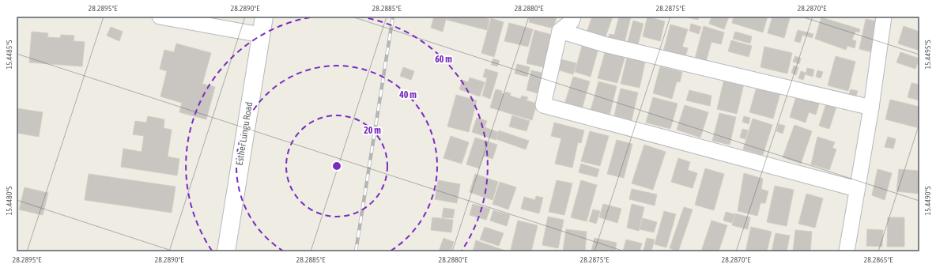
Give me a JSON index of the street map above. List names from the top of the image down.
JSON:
{
  "streets": {
    "street": ["Esther Lungu Road"]
  },
  "coordinates": [
    "28.2895°E",
    "28.2890°E",
    "28.2885°E",
    "28.2880°E",
    "28.2875°E",
    "28.2870°E",
    "15.4485°S",
    "15.4495°S",
    "15.4480°S",
    "15.4490°S",
    "28.2865°E"
  ],
  "rings": ["60 m", "40 m", "20 m"]
}
